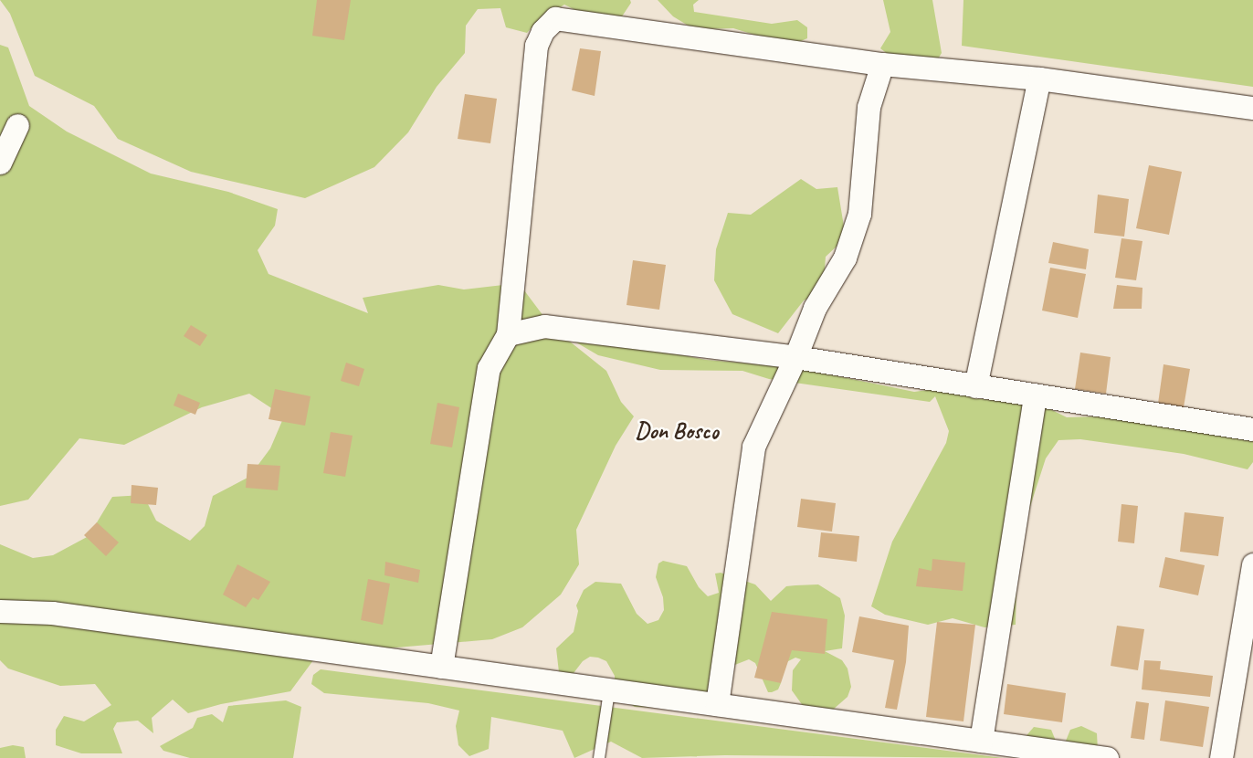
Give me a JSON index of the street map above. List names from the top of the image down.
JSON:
{
  "districts": ["Don Bosco"]
}
